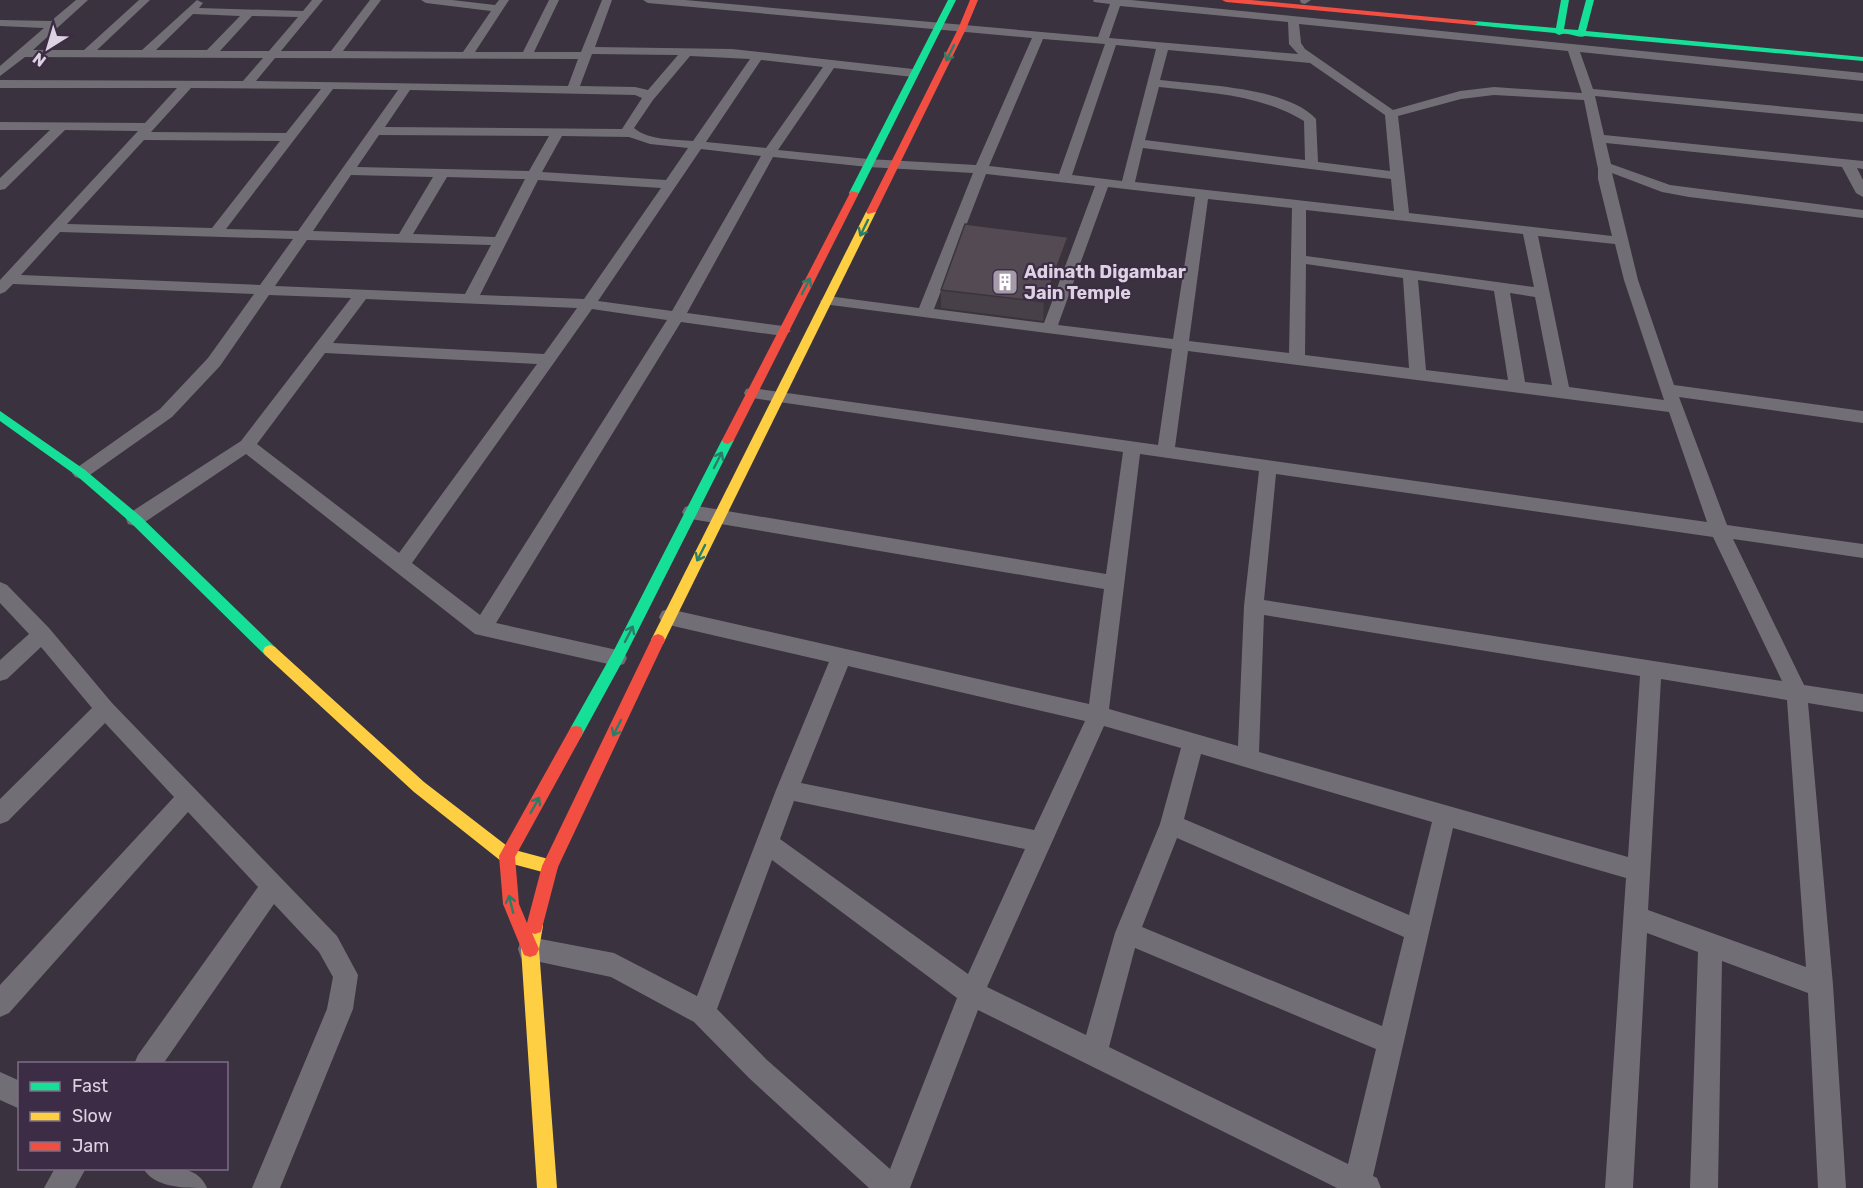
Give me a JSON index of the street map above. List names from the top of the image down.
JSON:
{
  "places": {
    "building": ["Adinath Digambar Jain Temple"]
  },
  "legend": ["Fast", "Slow", "Jam"],
  "north": "bottom left"
}
